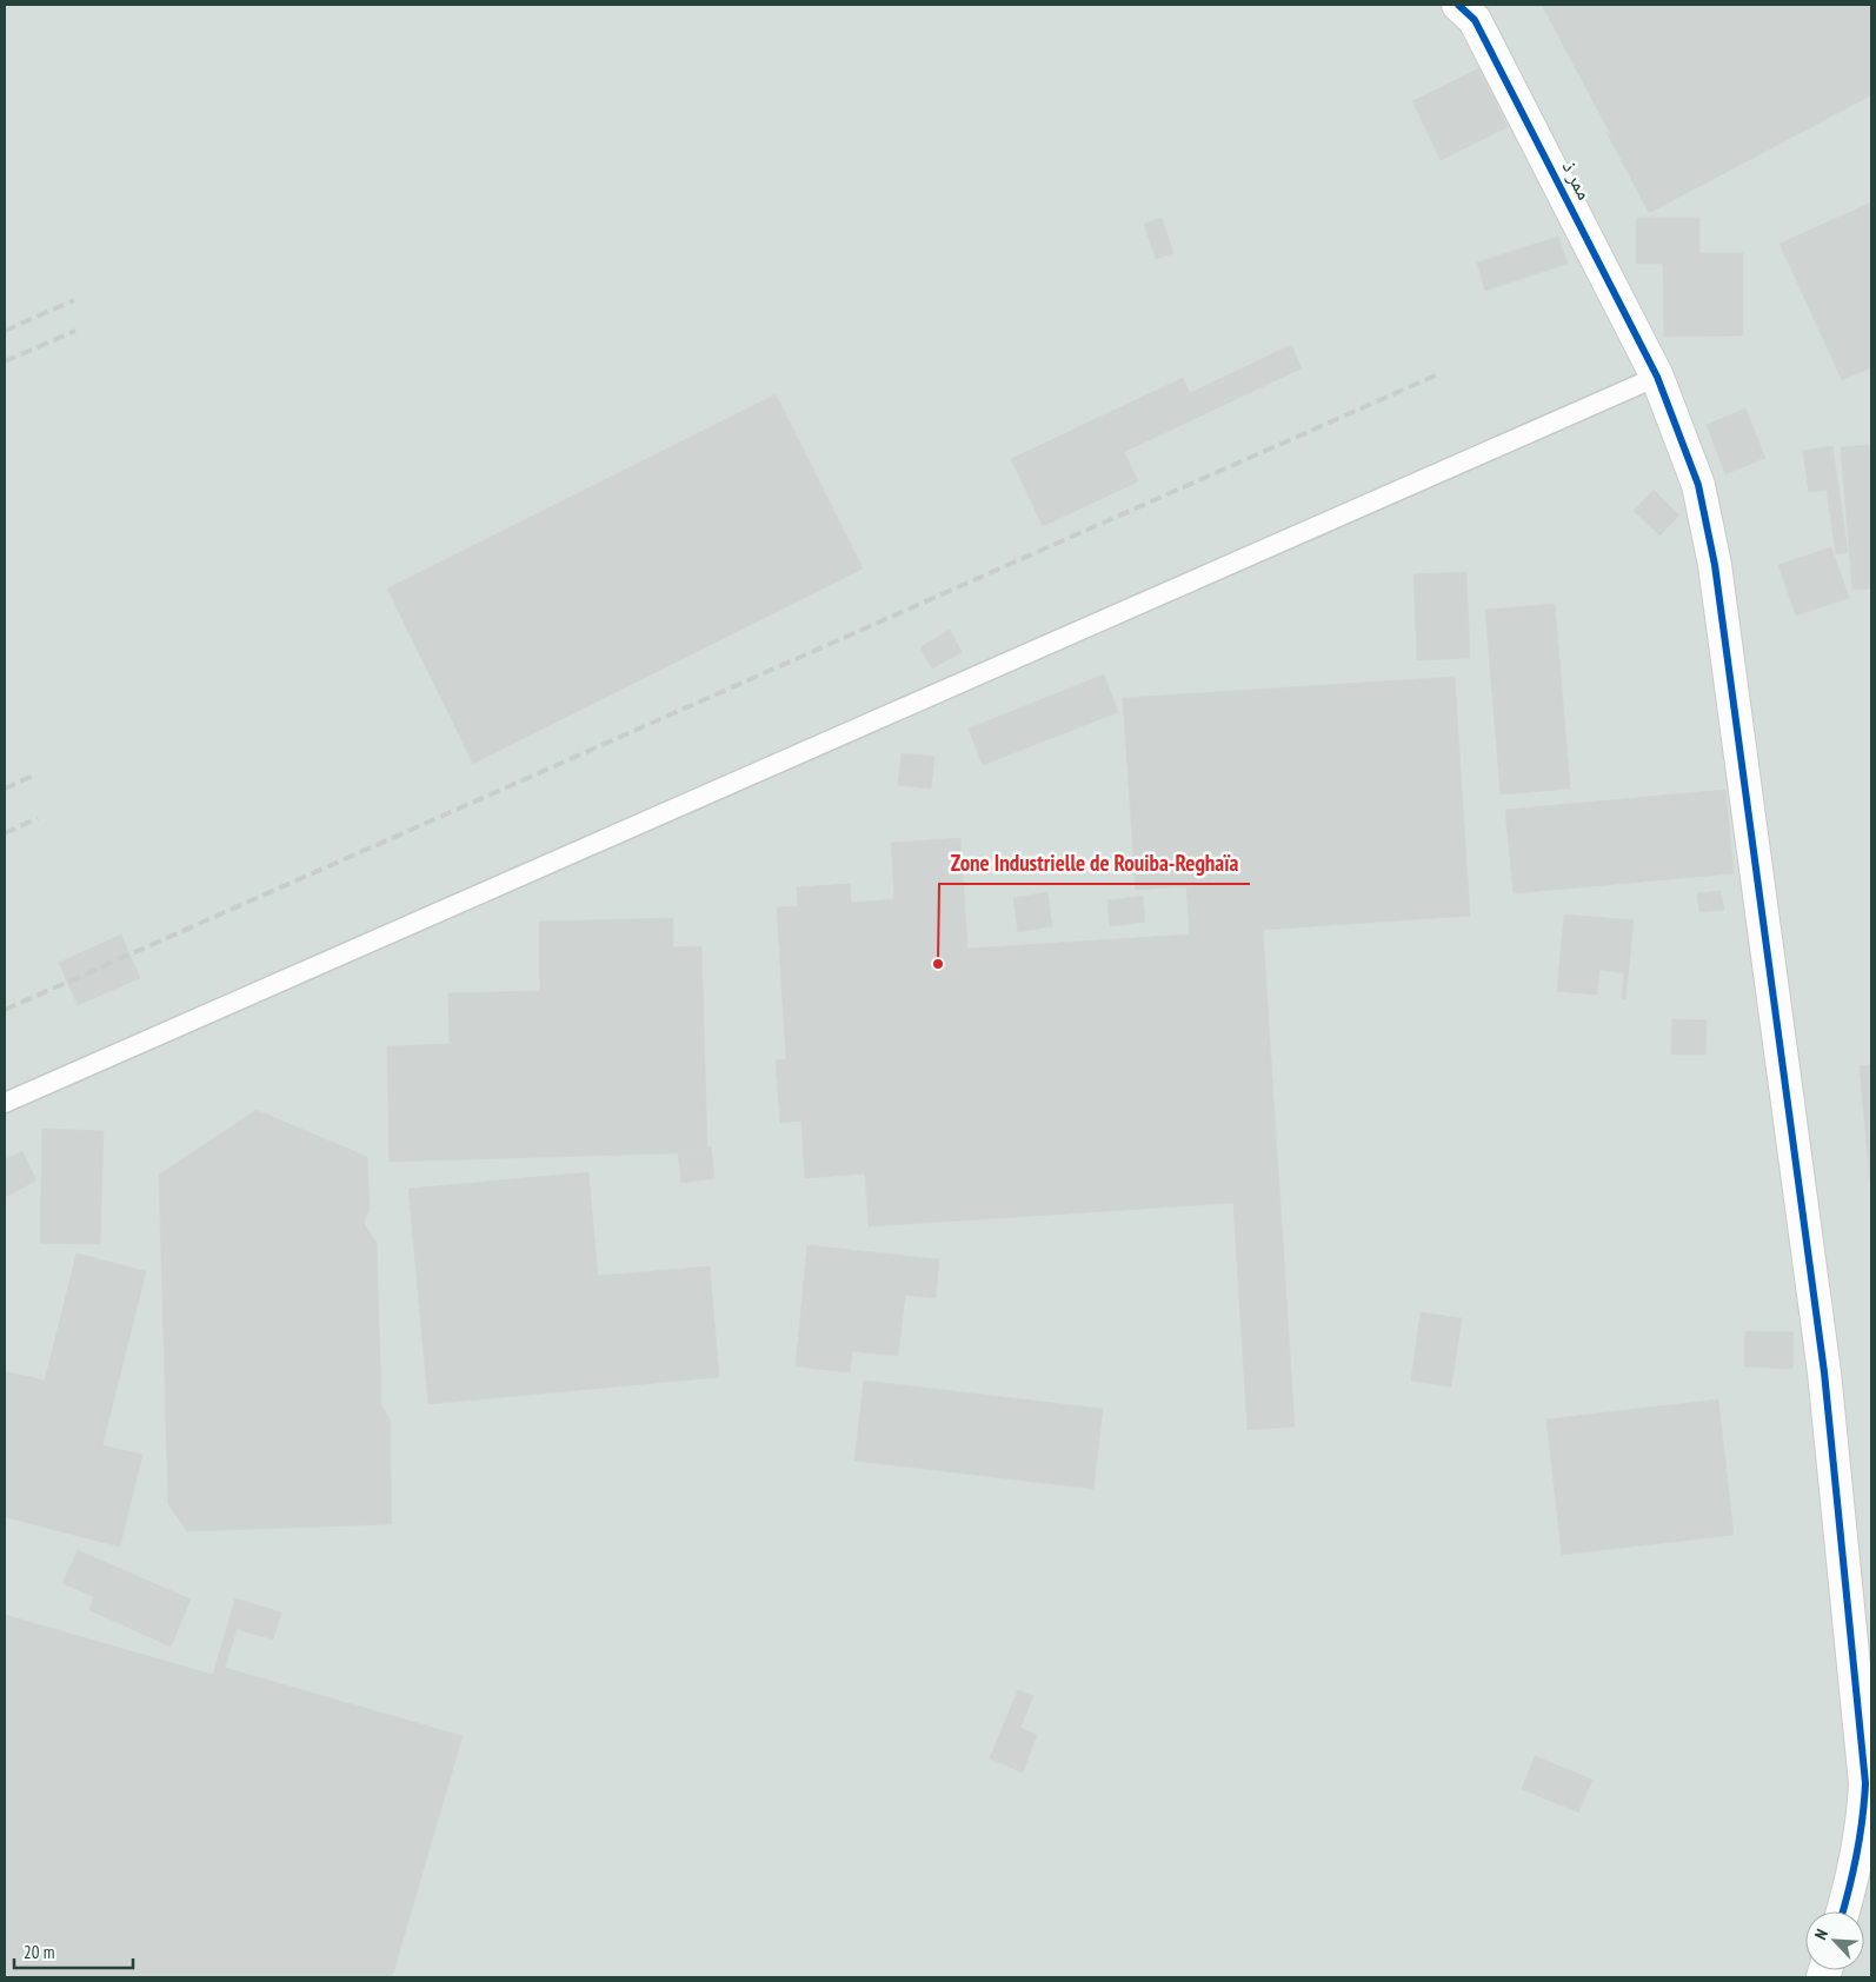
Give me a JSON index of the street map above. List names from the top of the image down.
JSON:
{
  "streets": {
    "street": ["ممر ذ"]
  },
  "places": ["Zone Industrielle de Rouiba-Reghaïa"],
  "scale_bar": "20 m",
  "north": "top left"
}
